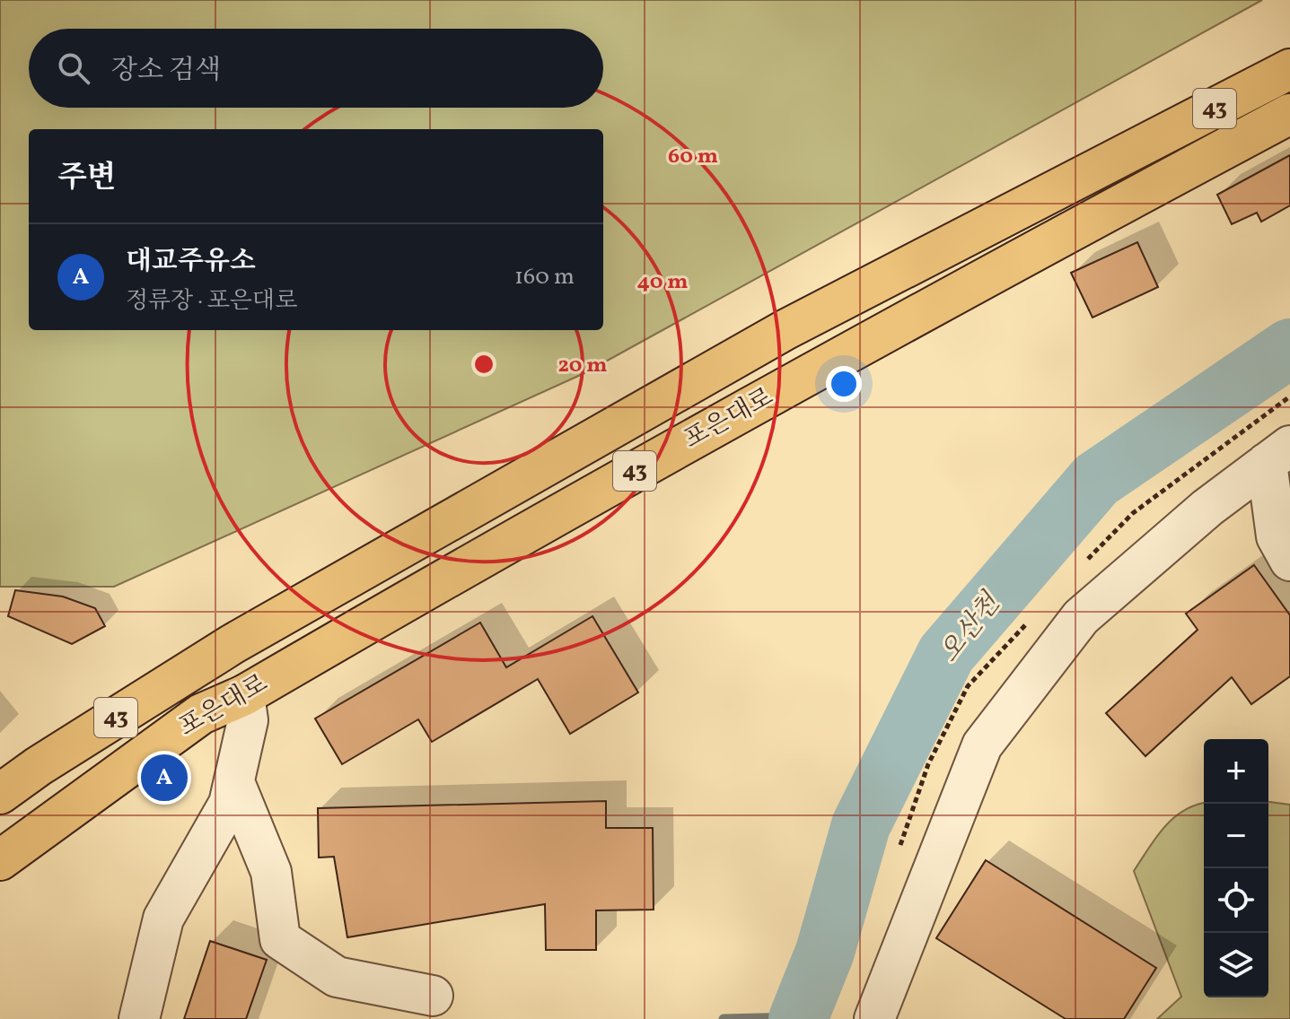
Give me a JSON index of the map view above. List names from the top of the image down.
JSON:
{
  "streets": {
    "highway": ["43", "포은대로"]
  },
  "water": ["오산천"],
  "page": {
    "search": "장소 검색",
    "heading": "주변",
    "list": [
      {
        "mark": "A",
        "name": "대교주유소",
        "note": "정류장 · 포은대로",
        "value": "160 m"
      }
    ],
    "map_buttons": ["+", "−"],
    "pins": "A"
  },
  "rings": ["60 m", "40 m", "20 m"]
}
